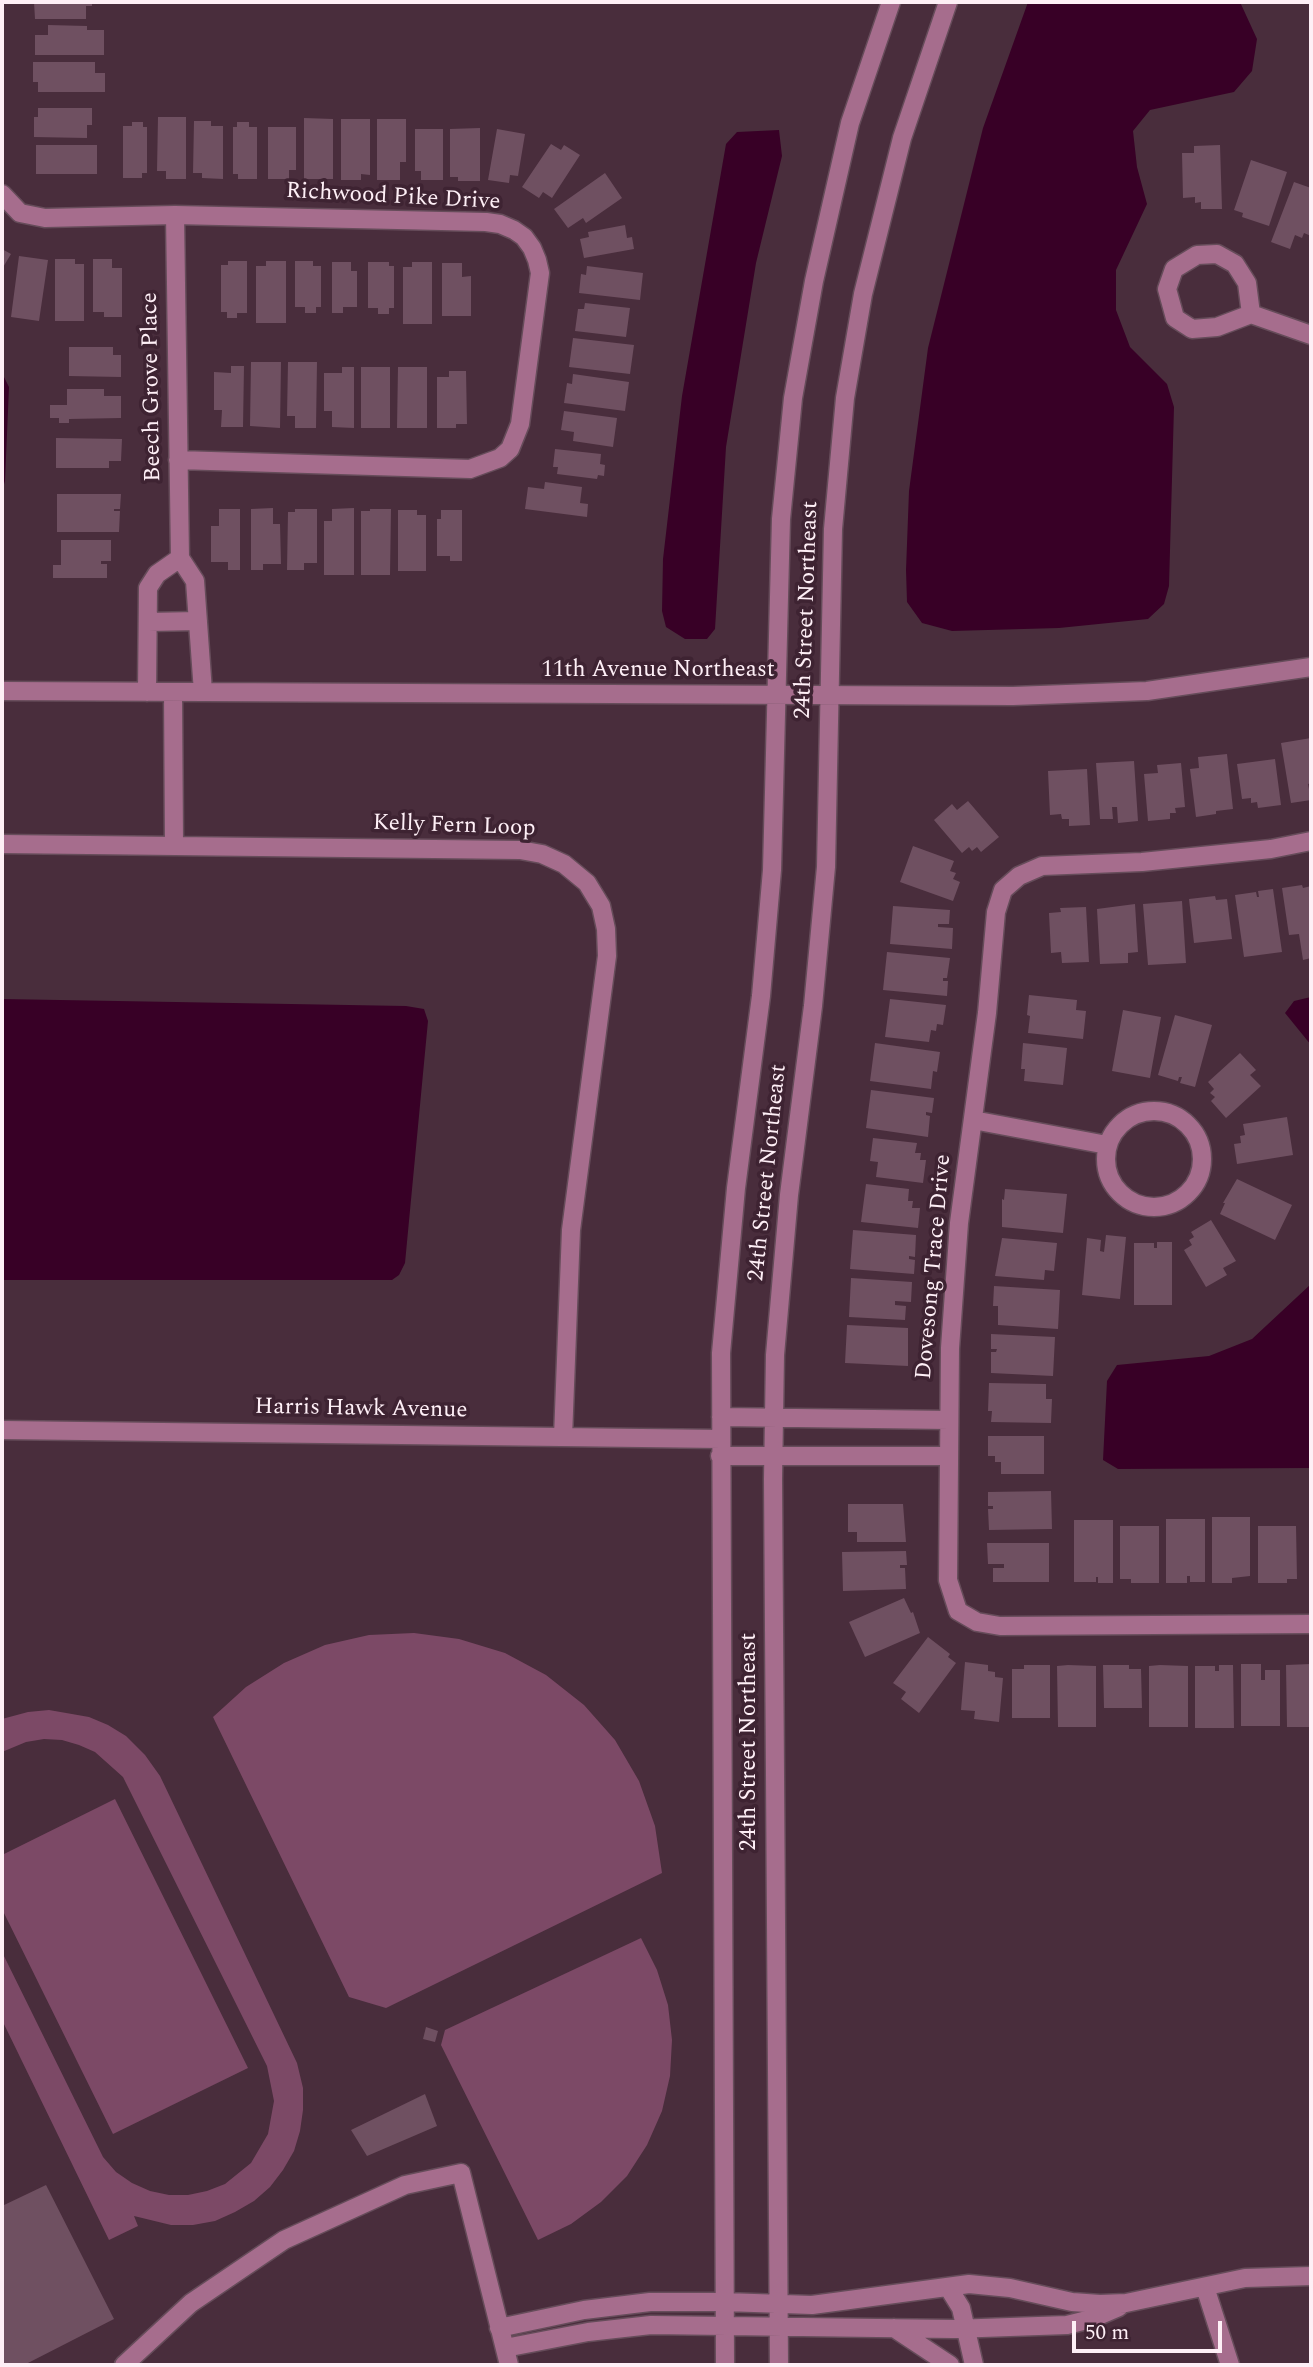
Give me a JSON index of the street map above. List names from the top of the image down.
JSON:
{
  "streets": {
    "street": [
      "Richwood Pike Drive",
      "Beech Grove Place",
      "24th Street Northeast",
      "11th Avenue Northeast",
      "Kelly Fern Loop",
      "Dovesong Trace Drive",
      "Harris Hawk Avenue"
    ]
  },
  "crossings": [
    ["Richwood Pike Drive", "Beech Grove Place"],
    ["Beech Grove Place", "11th Avenue Northeast"],
    ["24th Street Northeast", "11th Avenue Northeast"],
    ["24th Street Northeast", "Harris Hawk Avenue"],
    ["Kelly Fern Loop", "Harris Hawk Avenue"],
    ["Dovesong Trace Drive", "Harris Hawk Avenue"]
  ],
  "scale_bar": "50 m"
}
